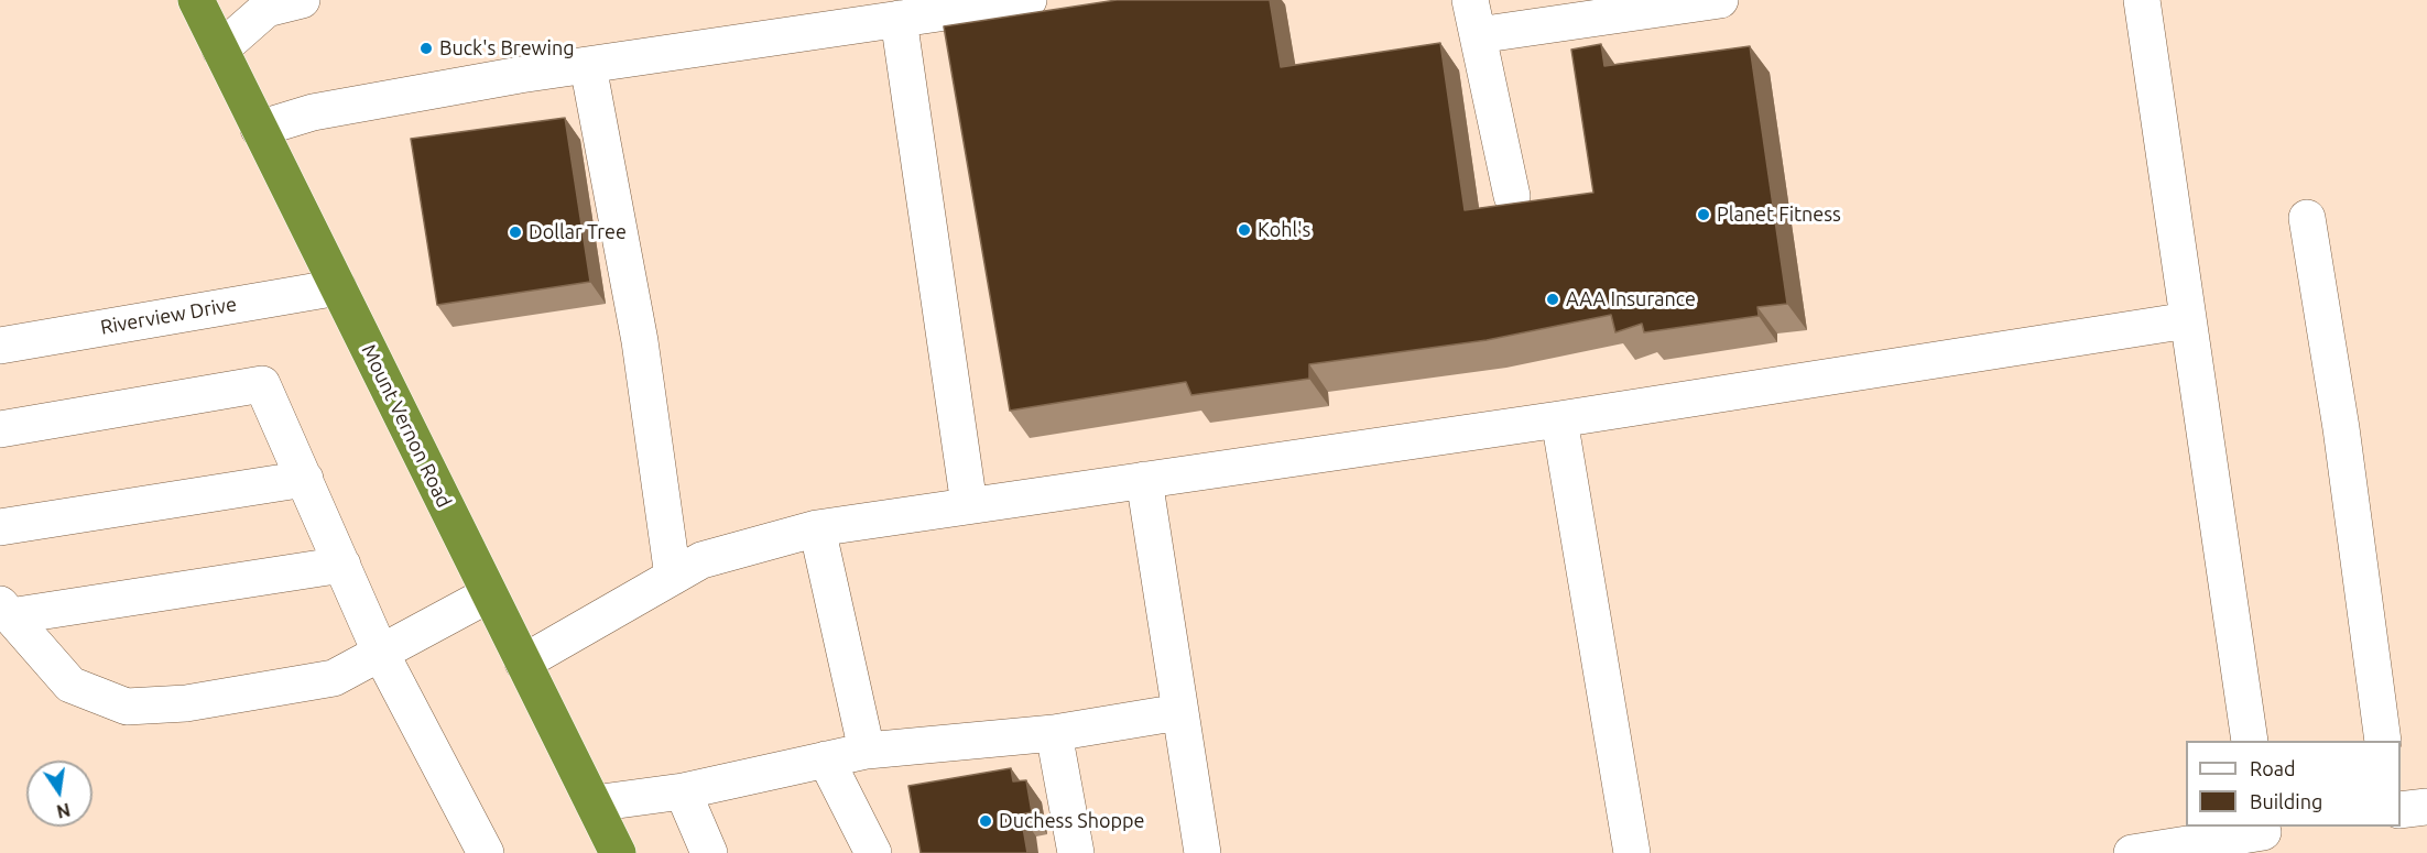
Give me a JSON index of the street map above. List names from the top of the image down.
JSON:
{
  "streets": {
    "highway": ["Mount Vernon Road"],
    "street": ["Riverview Drive"]
  },
  "crossings": [
    ["Riverview Drive", "Mount Vernon Road"]
  ],
  "places": [
    "Buck's Brewing",
    "Planet Fitness",
    "Kohl's",
    "Dollar Tree",
    "AAA Insurance",
    "Duchess Shoppe"
  ],
  "legend": ["Road", "Building"],
  "north": "bottom"
}
